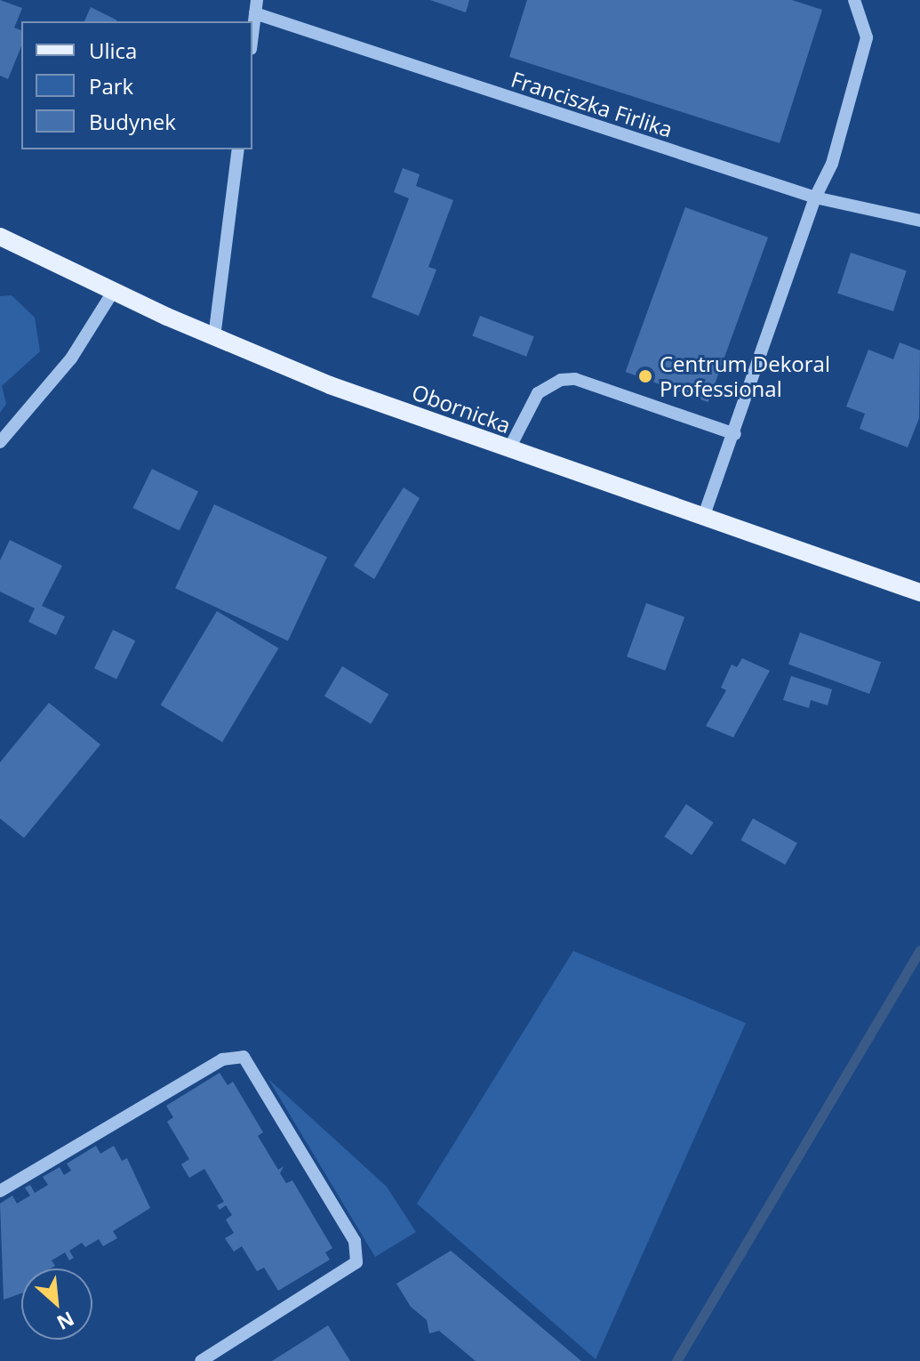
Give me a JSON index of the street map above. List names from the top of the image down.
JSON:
{
  "streets": {
    "main road": ["Obornicka"],
    "street": ["Franciszka Firlika"]
  },
  "places": ["Centrum Dekoral Professional"],
  "legend": ["Ulica", "Park", "Budynek"],
  "north": "bottom right"
}
